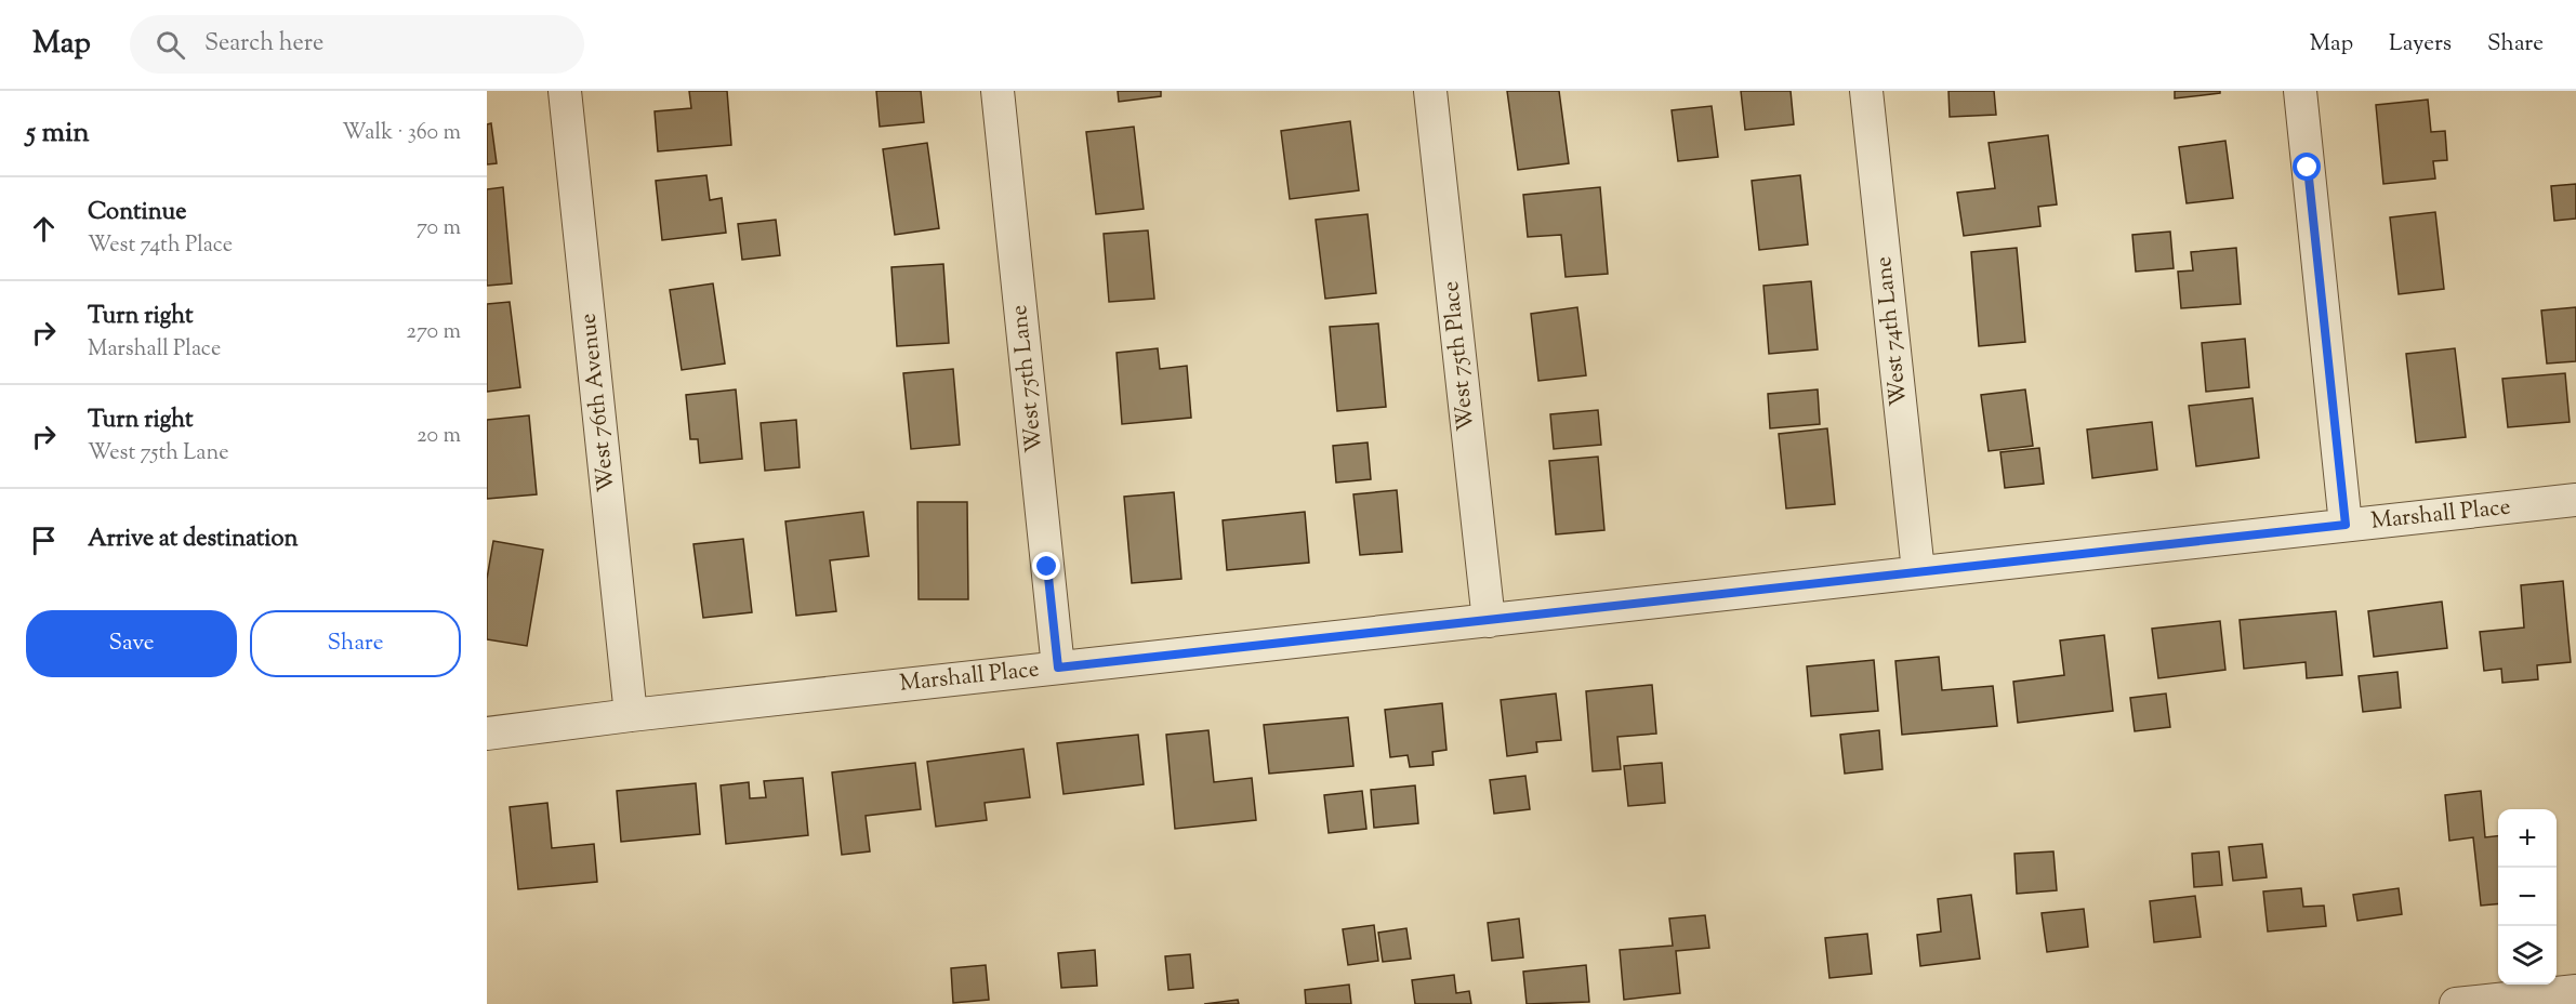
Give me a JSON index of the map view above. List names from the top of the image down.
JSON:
{
  "streets": {
    "street": [
      "West 74th Lane",
      "West 75th Place",
      "West 75th Lane",
      "West 76th Avenue",
      "Marshall Place"
    ]
  },
  "crossings": [
    ["West 74th Lane", "Marshall Place"],
    ["West 75th Place", "Marshall Place"],
    ["West 75th Lane", "Marshall Place"],
    ["West 76th Avenue", "Marshall Place"]
  ],
  "page": {
    "header": "Map",
    "search": "Search here",
    "nav": ["Map", "Layers", "Share"],
    "heading": ["5 min", "Walk · 360 m"],
    "list": [
      ["Continue", "West 74th Place", "70 m"],
      ["Turn right", "Marshall Place", "270 m"],
      ["Turn right", "West 75th Lane", "20 m"],
      "Arrive at destination"
    ],
    "buttons": ["Save", "Share"],
    "map_buttons": ["+", "−"]
  }
}
